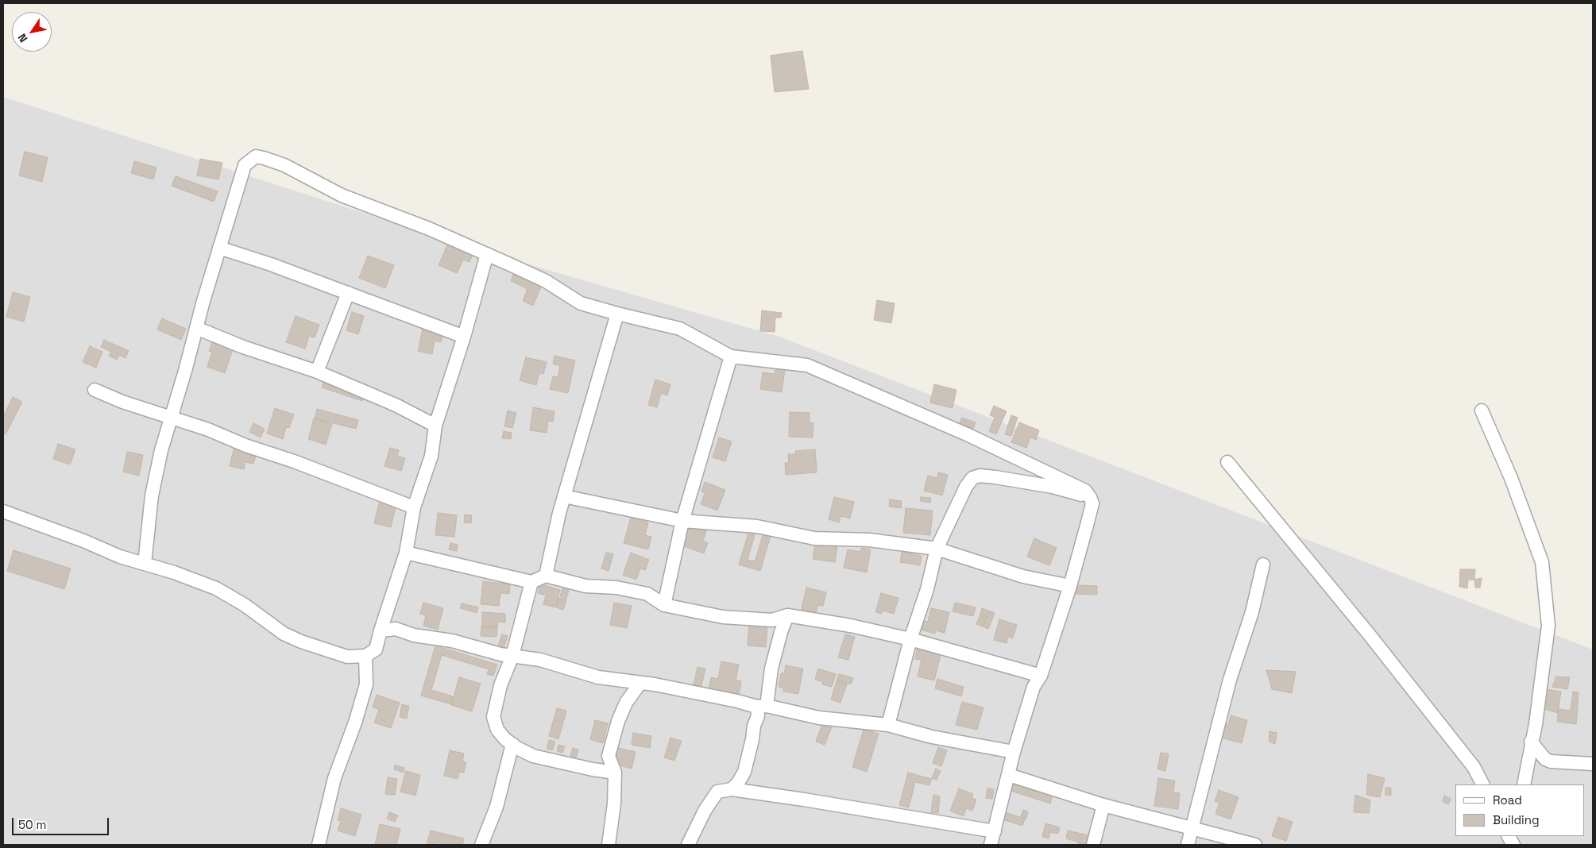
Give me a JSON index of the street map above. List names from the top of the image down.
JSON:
{
  "legend": ["Road", "Building"],
  "scale_bar": "50 m",
  "north": "bottom left"
}
